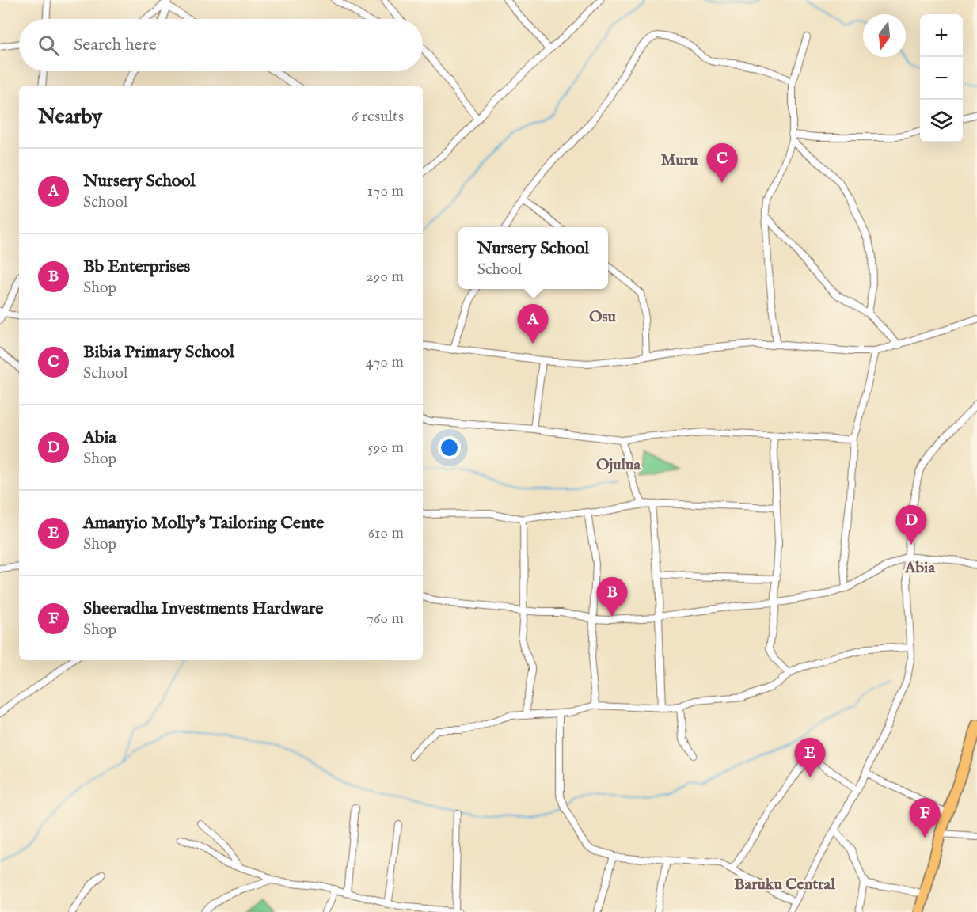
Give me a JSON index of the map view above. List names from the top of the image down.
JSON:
{
  "districts": [
    "Muru",
    "Osu",
    "Ojulua",
    "Abia",
    "Baruku Central"
  ],
  "north": "bottom",
  "page": {
    "map_buttons": ["+", "−"],
    "search": "Search here",
    "heading": ["Nearby", "6 results"],
    "pins": [
      "C",
      "A",
      "D",
      "B",
      "E",
      "F"
    ],
    "list": [
      {
        "mark": "A",
        "name": "Nursery School",
        "note": "School",
        "value": "170 m"
      },
      {
        "mark": "B",
        "name": "Bb Enterprises",
        "note": "Shop",
        "value": "290 m"
      },
      {
        "mark": "C",
        "name": "Bibia Primary School",
        "note": "School",
        "value": "470 m"
      },
      {
        "mark": "D",
        "name": "Abia",
        "note": "Shop",
        "value": "590 m"
      },
      {
        "mark": "E",
        "name": "Amanyio Molly's Tailoring Cente",
        "note": "Shop",
        "value": "610 m"
      },
      {
        "mark": "F",
        "name": "Sheeradha Investments Hardware",
        "note": "Shop",
        "value": "760 m"
      }
    ],
    "popup": ["Nursery School", "School"]
  }
}
